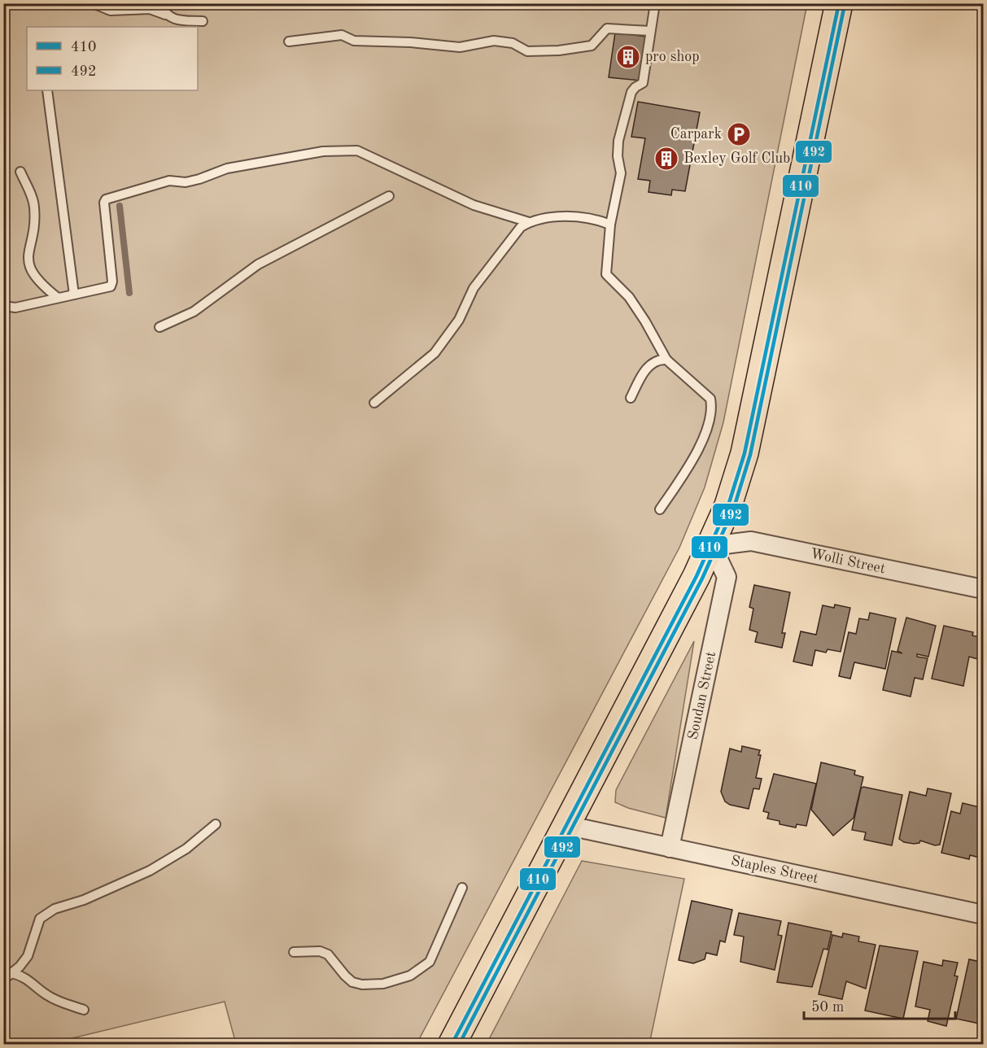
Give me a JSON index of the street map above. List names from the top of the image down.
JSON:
{
  "streets": {
    "street": ["Wolli Street", "Soudan Street", "Staples Street"]
  },
  "crossings": [
    ["Wolli Street", "Soudan Street"],
    ["Soudan Street", "Staples Street"]
  ],
  "places": {
    "building": ["pro shop", "Bexley Golf Club"],
    "parking": ["Carpark"]
  },
  "lines": ["transit line 410", "transit line 492"],
  "legend": ["410", "492"],
  "scale_bar": "50 m"
}
